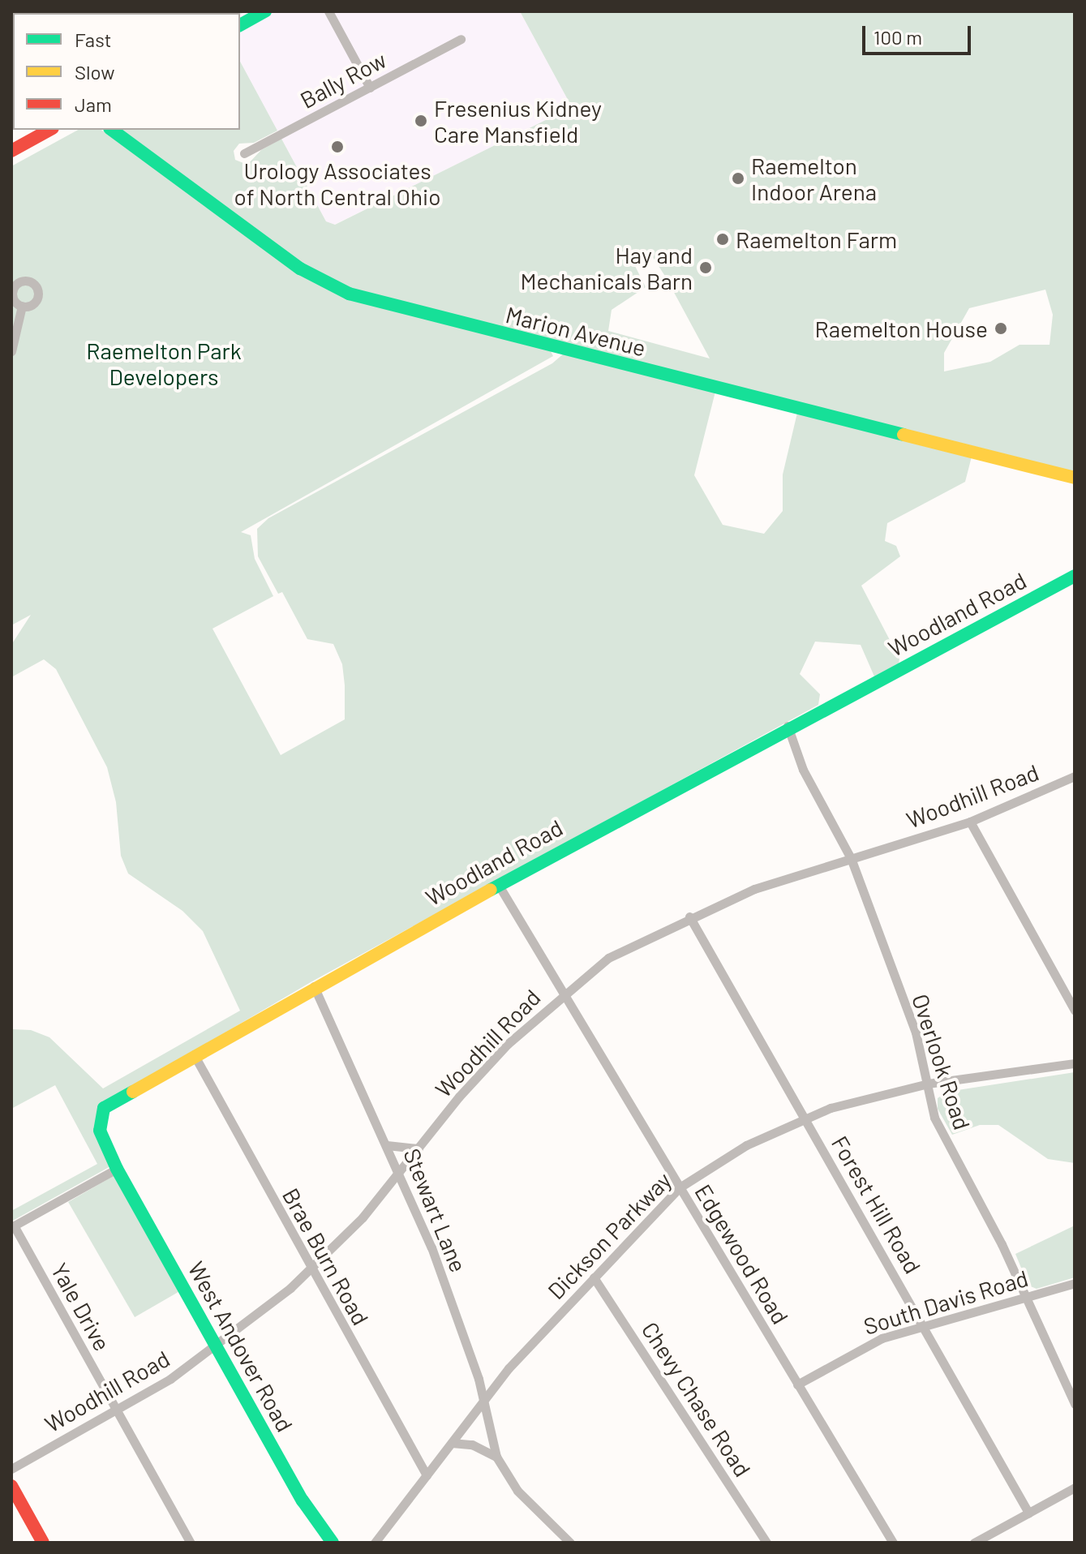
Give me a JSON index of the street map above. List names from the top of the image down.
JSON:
{
  "streets": {
    "street": [
      "Bally Row",
      "Marion Avenue",
      "Woodland Road",
      "Woodhill Road",
      "Overlook Road",
      "Forest Hill Road",
      "Stewart Lane",
      "Dickson Parkway",
      "Edgewood Road",
      "Brae Burn Road",
      "South Davis Road",
      "Yale Drive",
      "West Andover Road",
      "Chevy Chase Road"
    ]
  },
  "crossings": [
    ["Woodland Road", "Overlook Road"],
    ["Woodland Road", "Stewart Lane"],
    ["Woodland Road", "Edgewood Road"],
    ["Woodland Road", "Brae Burn Road"],
    ["Woodland Road", "West Andover Road"],
    ["Woodhill Road", "Overlook Road"],
    ["Woodhill Road", "Forest Hill Road"],
    ["Woodhill Road", "Stewart Lane"],
    ["Woodhill Road", "Edgewood Road"],
    ["Woodhill Road", "Brae Burn Road"],
    ["Woodhill Road", "Yale Drive"],
    ["Woodhill Road", "West Andover Road"],
    ["Overlook Road", "Dickson Parkway"],
    ["Overlook Road", "South Davis Road"],
    ["Forest Hill Road", "Dickson Parkway"],
    ["Forest Hill Road", "South Davis Road"],
    ["Stewart Lane", "Dickson Parkway"],
    ["Dickson Parkway", "Edgewood Road"],
    ["Dickson Parkway", "Brae Burn Road"],
    ["Dickson Parkway", "Chevy Chase Road"],
    ["Edgewood Road", "South Davis Road"]
  ],
  "parks": ["Raemelton Park Developers"],
  "places": [
    "Fresenius Kidney Care Mansfield",
    "Urology Associates of North Central Ohio",
    "Raemelton Indoor Arena",
    "Raemelton Farm",
    "Hay and Mechanicals Barn",
    "Raemelton House"
  ],
  "legend": ["Fast", "Slow", "Jam"],
  "scale_bar": "100 m"
}
